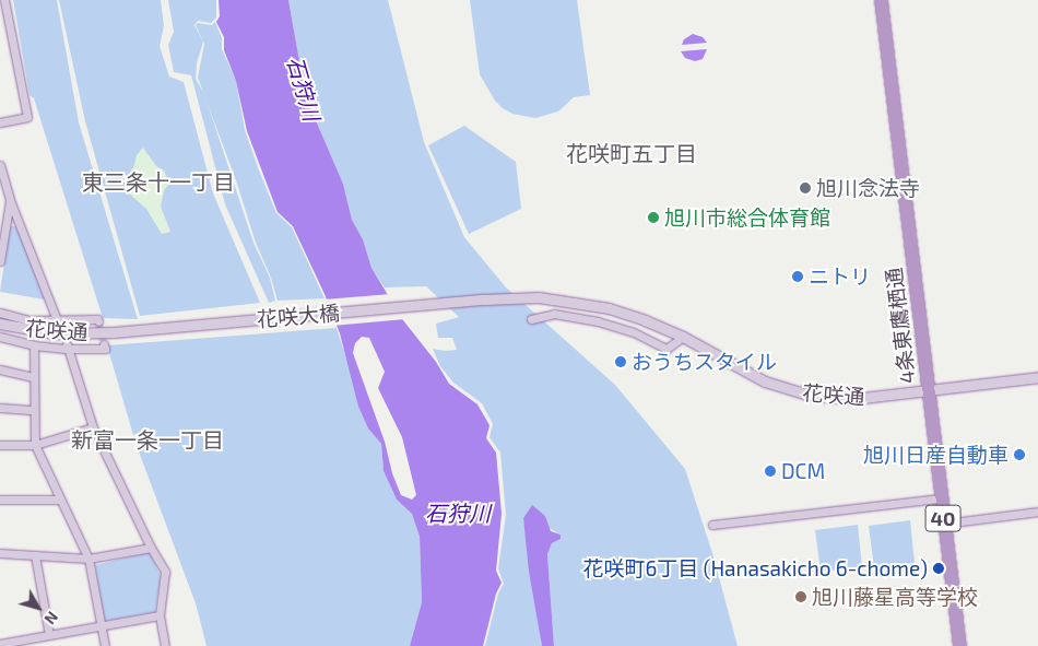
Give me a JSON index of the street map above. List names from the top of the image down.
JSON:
{
  "streets": {
    "highway": ["4条東鷹栖通", "40"],
    "street": ["花咲大橋", "花咲通"]
  },
  "crossings": [
    ["花咲大橋", "花咲通"],
    ["4条東鷹栖通", "花咲通"]
  ],
  "districts": ["花咲町五丁目", "東三条十一丁目", "新富一条一丁目"],
  "water": ["石狩川"],
  "places": [
    "旭川念法寺",
    "旭川市総合体育館",
    "ニトリ",
    "おうちスタイル",
    "旭川日産自動車",
    "DCM",
    "花咲町6丁目 (Hanasakicho 6-chome)",
    "旭川藤星高等学校"
  ],
  "north": "bottom right"
}
